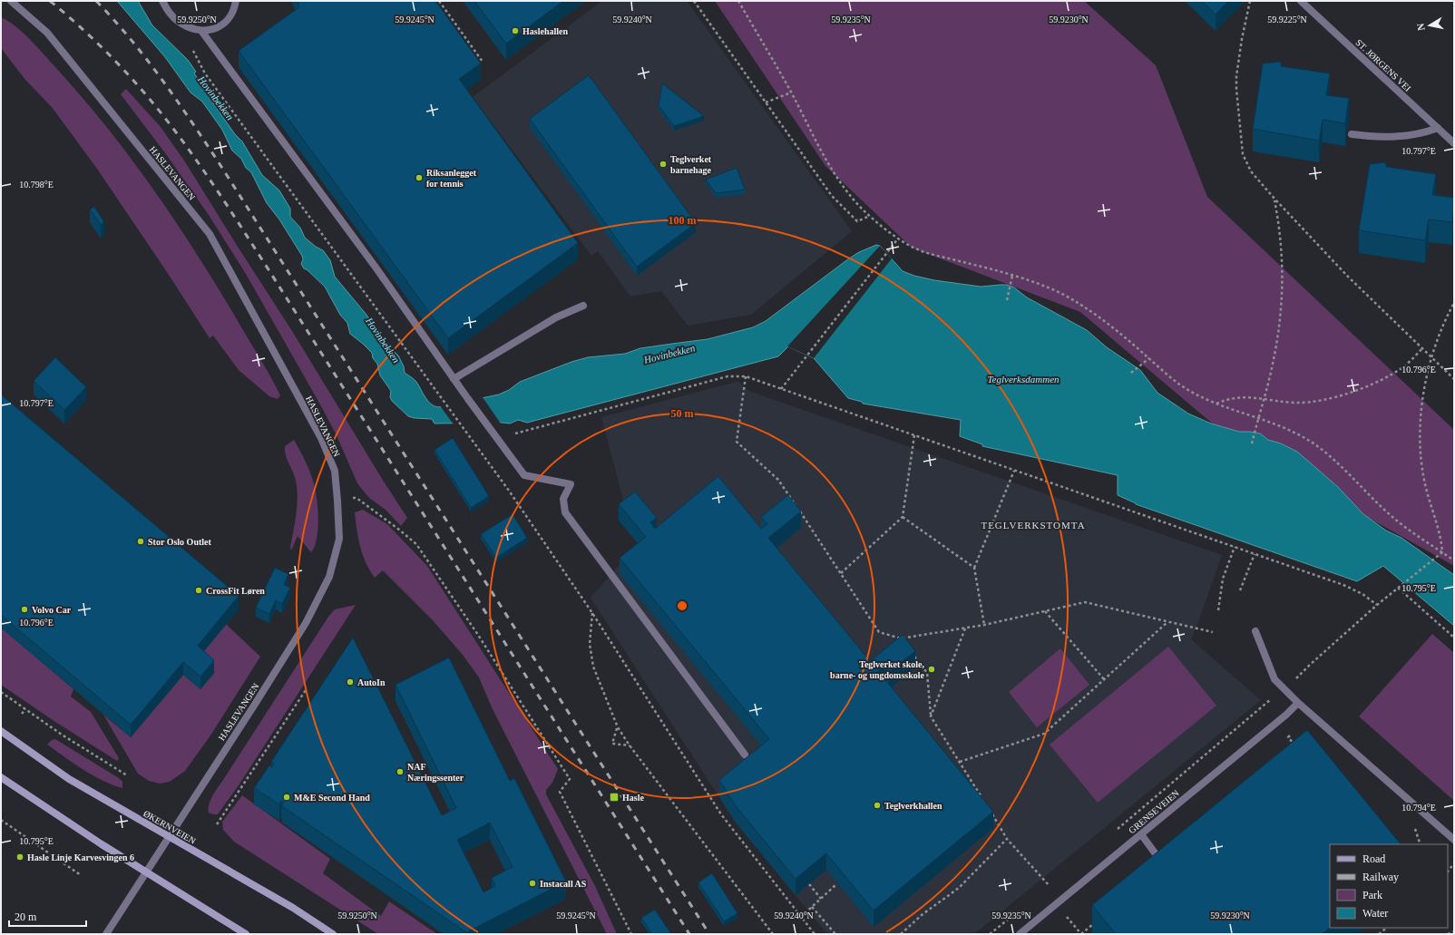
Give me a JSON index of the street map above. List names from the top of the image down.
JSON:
{
  "streets": {
    "main road": ["ØKERNVEIEN"],
    "street": ["ST. JØRGENS VEI", "HASLEVANGEN", "GRENSEVEIEN"]
  },
  "crossings": [
    ["HASLEVANGEN", "ØKERNVEIEN"]
  ],
  "districts": ["TEGLVERKSTOMTA"],
  "water": ["Hovinbekken", "Teglverksdammen"],
  "places": {
    "other": [
      "Haslehallen",
      "Teglverket barnehage",
      "Riksanlegget for tennis",
      "Stor Oslo Outlet",
      "CrossFit Løren",
      "Volvo Car",
      "Teglverket skole, barne- og ungdomsskole",
      "AutoIn",
      "NAF Næringssenter",
      "M&E Second Hand",
      "Teglverkhallen",
      "Hasle Linje Karvesvingen 6",
      "Instacall AS"
    ],
    "transit": ["Hasle"]
  },
  "legend": [
    "Road",
    "Railway",
    "Park",
    "Water"
  ],
  "scale_bar": "20 m",
  "north": "left",
  "coordinates": [
    "59.9250°N",
    "59.9245°N",
    "59.9240°N",
    "59.9235°N",
    "59.9230°N",
    "59.9225°N",
    "10.797°E",
    "10.798°E",
    "10.796°E",
    "10.795°E",
    "10.794°E"
  ],
  "rings": ["100 m", "50 m"]
}
